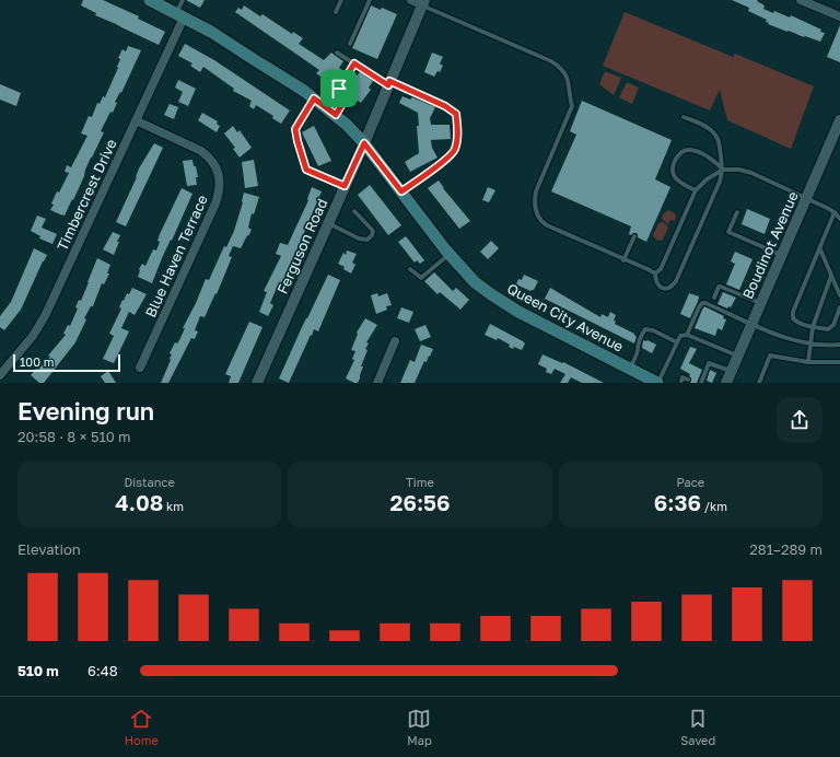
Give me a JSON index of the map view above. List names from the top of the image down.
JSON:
{
  "streets": {
    "main road": ["Queen City Avenue"],
    "street": [
      "Timbercrest Drive",
      "Boudinot Avenue",
      "Ferguson Road",
      "Blue Haven Terrace"
    ]
  },
  "crossings": [
    ["Timbercrest Drive", "Blue Haven Terrace"],
    ["Timbercrest Drive", "Queen City Avenue"],
    ["Ferguson Road", "Queen City Avenue"]
  ],
  "scale_bar": "100 m",
  "page": {
    "scale": "100 m",
    "heading": ["Evening run", "20:58 · 8 × 510 m"],
    "stats": [
      ["Distance", "4.08 km"],
      ["Time", "26:56"],
      ["Pace", "6:36 /km"]
    ],
    "chart": ["Elevation", "281–289 m"],
    "list": [
      {
        "name": "510 m",
        "note": "6:48"
      }
    ],
    "tabs": ["Home", "Map", "Saved"]
  }
}
